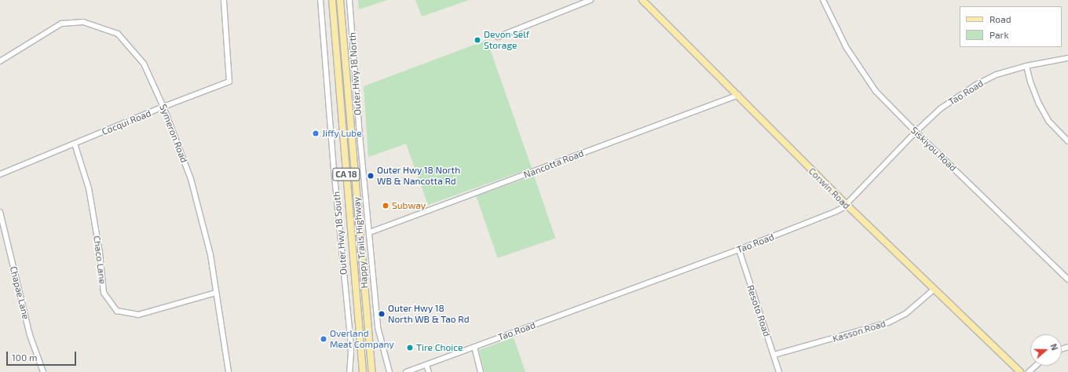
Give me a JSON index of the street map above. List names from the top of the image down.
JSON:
{
  "streets": {
    "main road": ["CA 18", "Corwin Road", "Happy Trails Highway"],
    "street": [
      "Outer Hwy 18 North",
      "Tao Road",
      "Cocqui Road",
      "Symeron Road",
      "Siskiyou Road",
      "Nancotta Road",
      "Outer Hwy 18 South",
      "Chaco Lane",
      "Chapae Lane",
      "Resoto Road",
      "Kasson Road"
    ]
  },
  "crossings": [
    ["Outer Hwy 18 North", "Nancotta Road"],
    ["Tao Road", "Siskiyou Road"],
    ["Tao Road", "Corwin Road"],
    ["Tao Road", "Resoto Road"],
    ["Cocqui Road", "Symeron Road"],
    ["Cocqui Road", "Chaco Lane"],
    ["Symeron Road", "Chaco Lane"],
    ["Nancotta Road", "Corwin Road"],
    ["Corwin Road", "Kasson Road"],
    ["Resoto Road", "Kasson Road"]
  ],
  "places": [
    "Devon Self Storage",
    "Jiffy Lube",
    "Outer Hwy 18 North WB & Nancotta Rd",
    "Subway",
    "Outer Hwy 18 North WB & Tao Rd",
    "Overland Meat Company",
    "Tire Choice"
  ],
  "legend": ["Road", "Park"],
  "scale_bar": "100 m",
  "north": "right"
}
